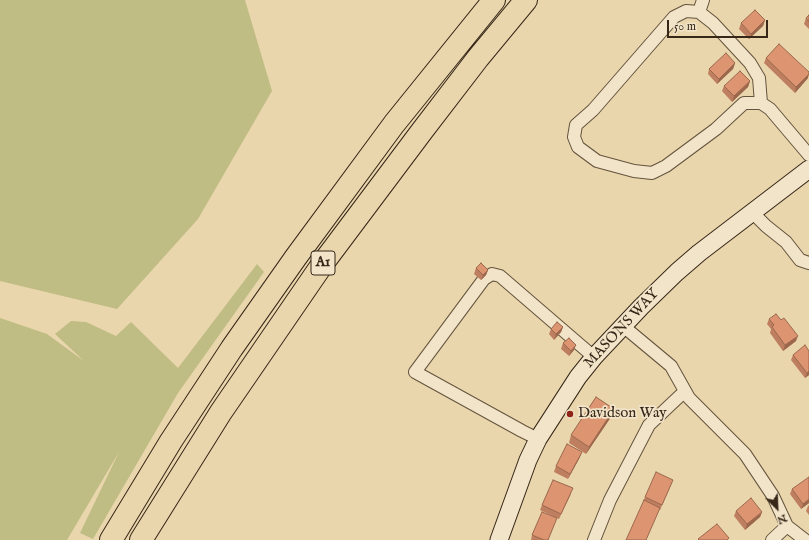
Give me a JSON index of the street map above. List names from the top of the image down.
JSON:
{
  "streets": {
    "highway": ["A1"],
    "street": ["MASONS WAY"]
  },
  "places": ["Davidson Way"],
  "scale_bar": "50 m",
  "north": "bottom right"
}
